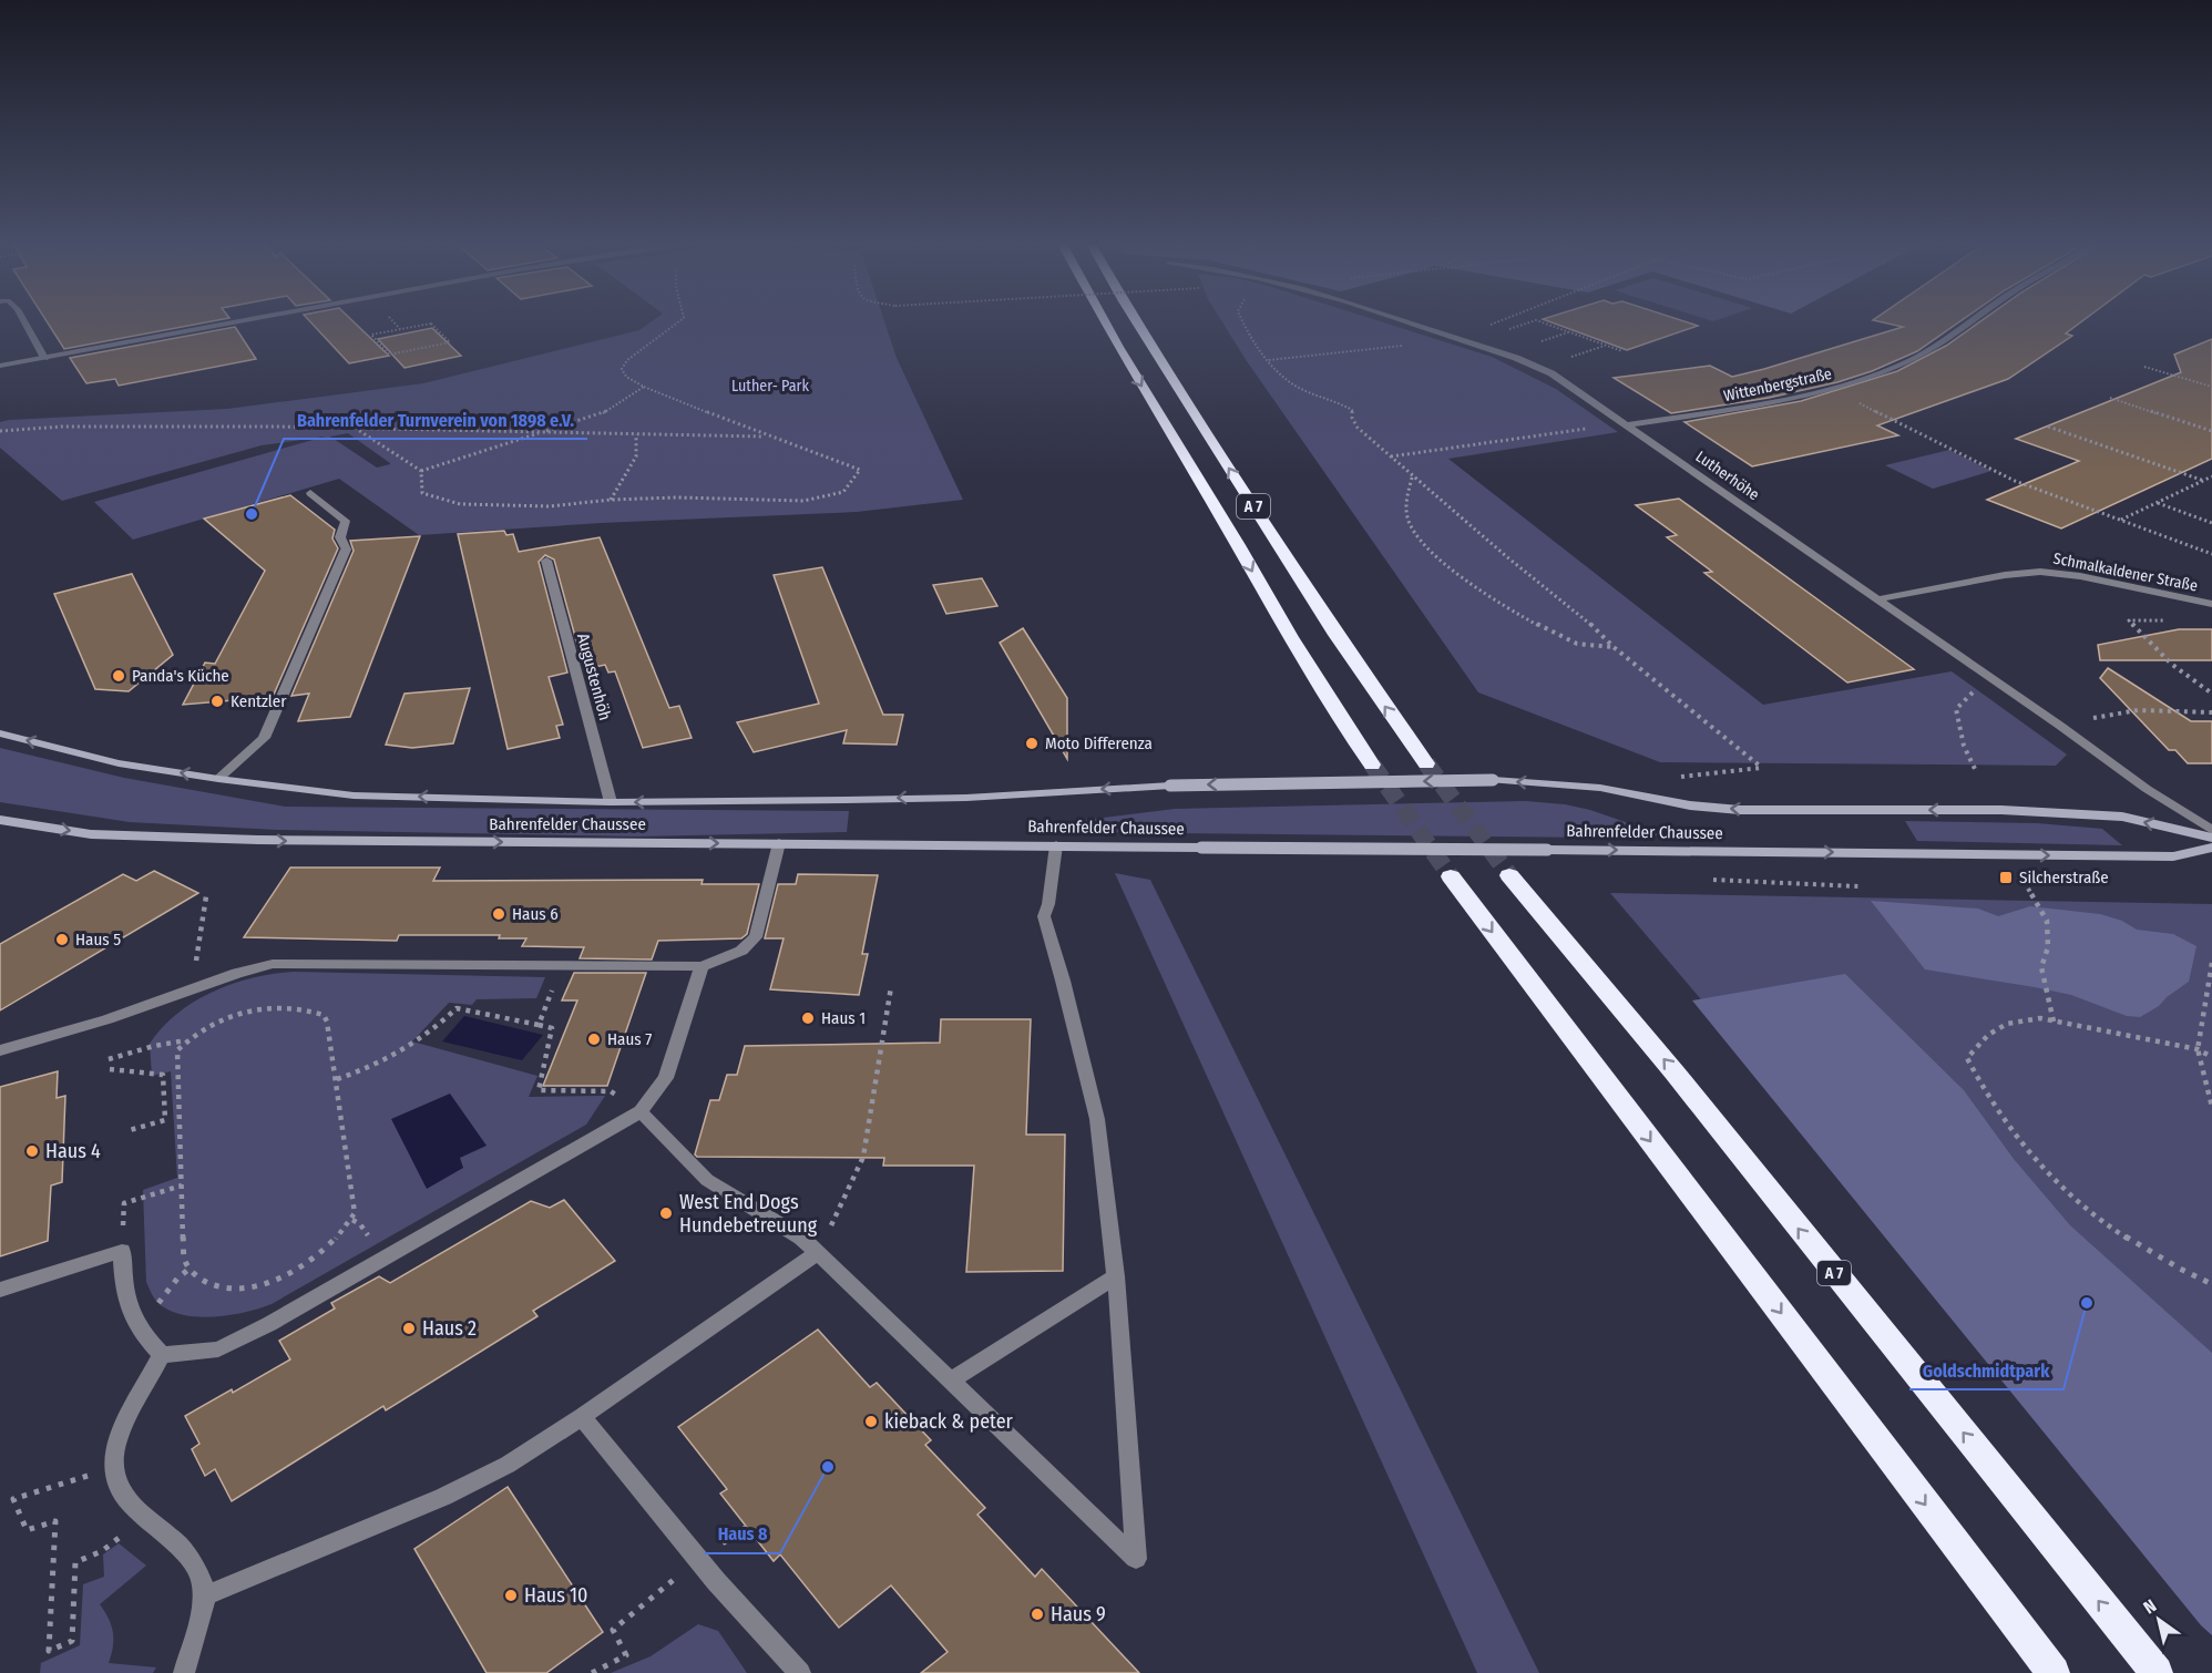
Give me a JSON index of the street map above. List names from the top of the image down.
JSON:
{
  "streets": {
    "highway": ["A 7"],
    "main road": ["Bahrenfelder Chaussee"],
    "street": [
      "Wittenbergstraße",
      "Lutherhöhe",
      "Schmalkaldener Straße",
      "Augustenhöh"
    ]
  },
  "crossings": [
    ["Wittenbergstraße", "Lutherhöhe"],
    ["Lutherhöhe", "Schmalkaldener Straße"],
    ["Augustenhöh", "Bahrenfelder Chaussee"]
  ],
  "parks": ["Luther- Park"],
  "places": {
    "other": [
      "Bahrenfelder Turnverein von 1898 e.V.",
      "Panda's Küche",
      "Kentzler",
      "Moto Differenza",
      "Haus 6",
      "Haus 5",
      "Haus 1",
      "Haus 7",
      "Haus 4",
      "West End Dogs Hundebetreuung",
      "Goldschmidtpark",
      "Haus 2",
      "kieback & peter",
      "Haus 8",
      "Haus 10",
      "Haus 9"
    ],
    "transit": ["Silcherstraße"]
  },
  "north": "top left"
}
